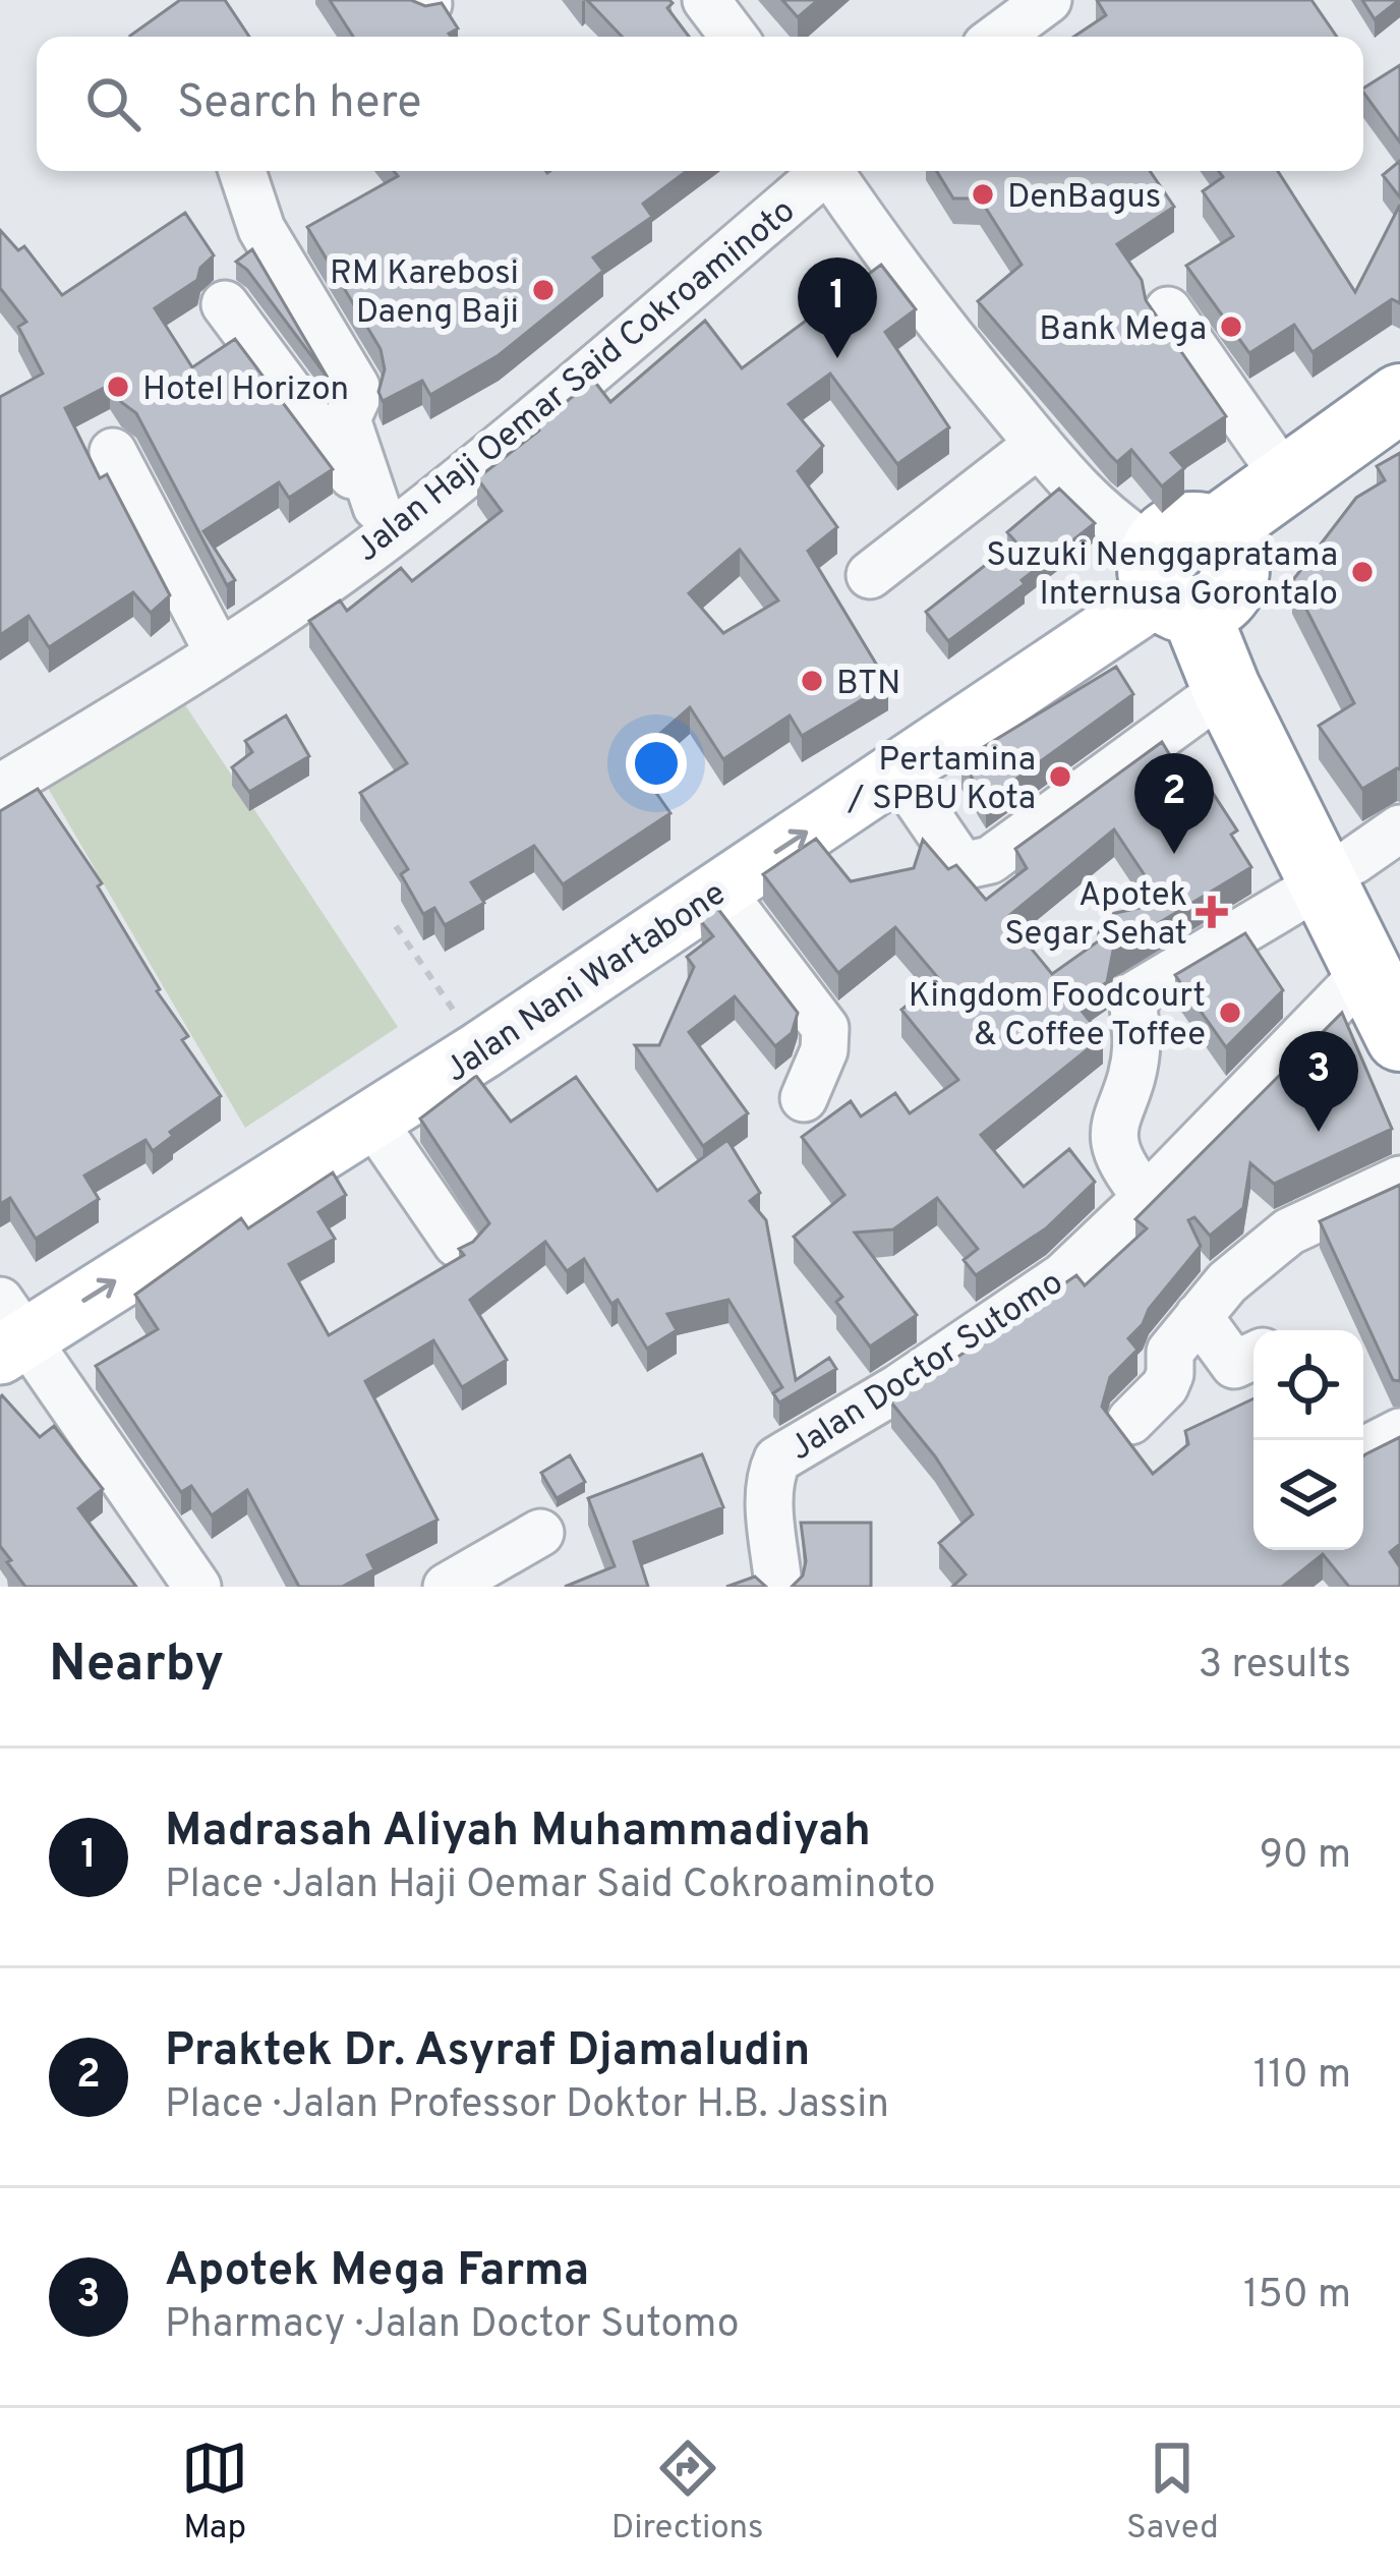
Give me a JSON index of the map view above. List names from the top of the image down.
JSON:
{
  "streets": {
    "highway": ["Jalan Nani Wartabone"],
    "street": ["Jalan Haji Oemar Said Cokroaminoto", "Jalan Doctor Sutomo"]
  },
  "places": {
    "other": [
      "DenBagus",
      "RM Karebosi Daeng Baji",
      "Bank Mega",
      "Hotel Horizon",
      "Suzuki Nenggapratama Internusa Gorontalo",
      "BTN",
      "Pertamina / SPBU Kota",
      "Kingdom Foodcourt & Coffee Toffee"
    ],
    "health": ["Apotek Segar Sehat"]
  },
  "page": {
    "search": "Search here",
    "pins": ["1", "2", "3"],
    "heading": ["Nearby", "3 results"],
    "list": [
      {
        "mark": "1",
        "name": "Madrasah Aliyah Muhammadiyah",
        "note": "Place · Jalan Haji Oemar Said Cokroaminoto",
        "value": "90 m"
      },
      {
        "mark": "2",
        "name": "Praktek Dr. Asyraf Djamaludin",
        "note": "Place · Jalan Professor Doktor H.B. Jassin",
        "value": "110 m"
      },
      {
        "mark": "3",
        "name": "Apotek Mega Farma",
        "note": "Pharmacy · Jalan Doctor Sutomo",
        "value": "150 m"
      }
    ],
    "nav": ["Map", "Directions", "Saved"]
  }
}
